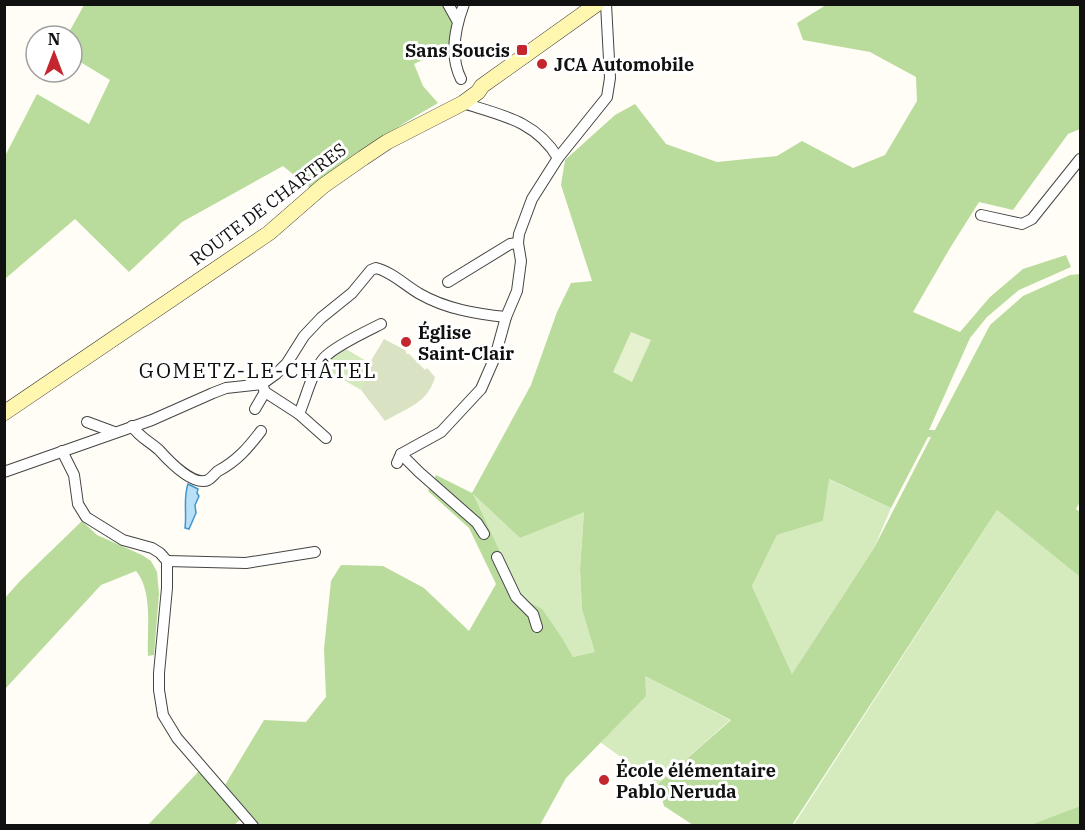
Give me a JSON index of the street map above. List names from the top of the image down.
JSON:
{
  "streets": {
    "main road": ["ROUTE DE CHARTRES"]
  },
  "districts": ["GOMETZ-LE-CHÂTEL"],
  "places": {
    "transit": ["Sans Soucis"],
    "other": ["JCA Automobile", "Église Saint-Clair", "École élémentaire Pablo Neruda"]
  },
  "north": "top"
}
